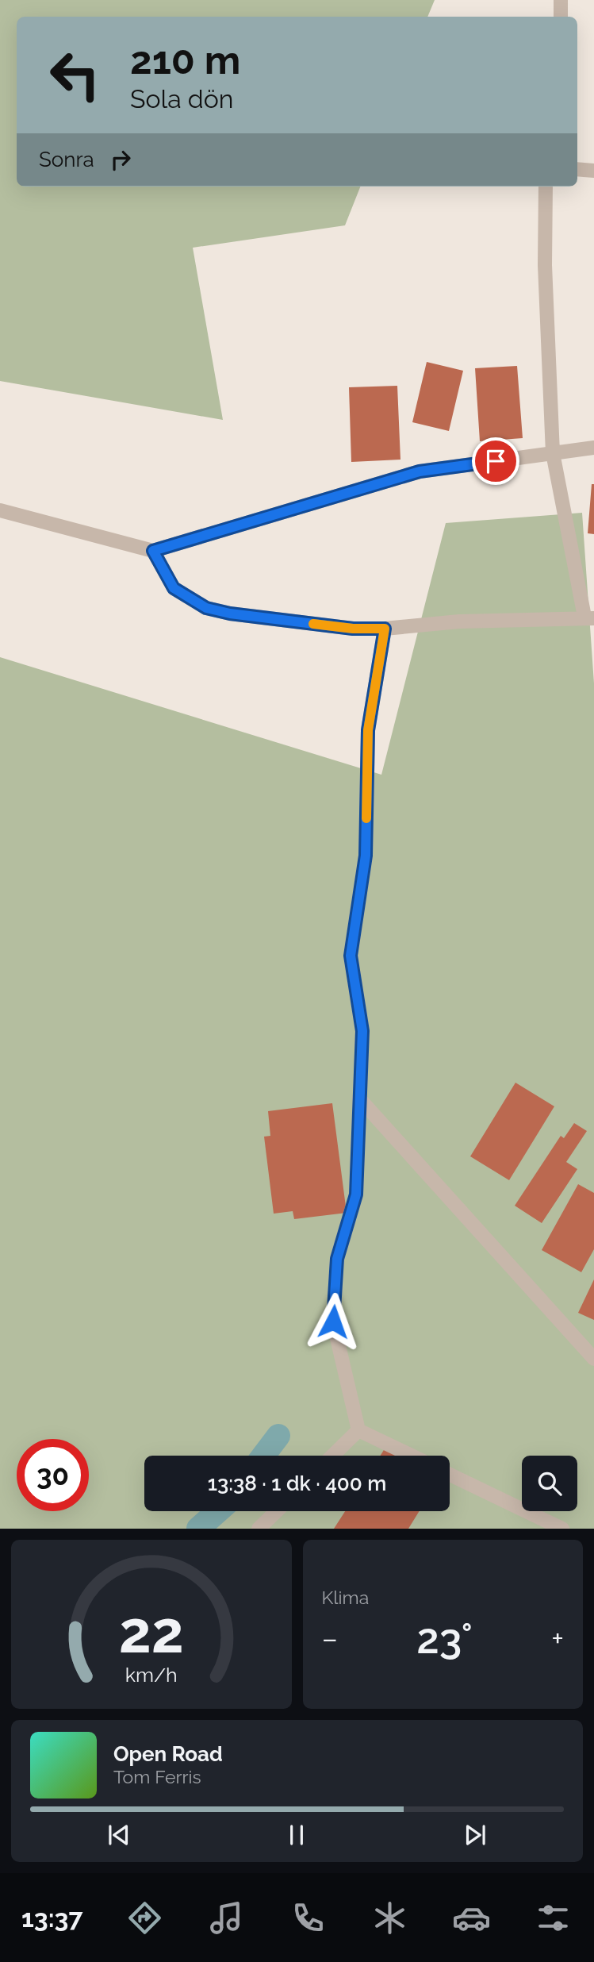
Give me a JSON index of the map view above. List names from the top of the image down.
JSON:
{
  "page": {
    "turn": ["210 m", "Sola dön"],
    "then": "Sonra",
    "limit": "30",
    "trip": "13:38 · 1 dk · 400 m",
    "tile": "Klima",
    "heat": ["−", "23°", "+"],
    "song": ["Open Road", "Tom Ferris"],
    "tabs": "13:37",
    "gauge": ["22", "km/h"]
  }
}
